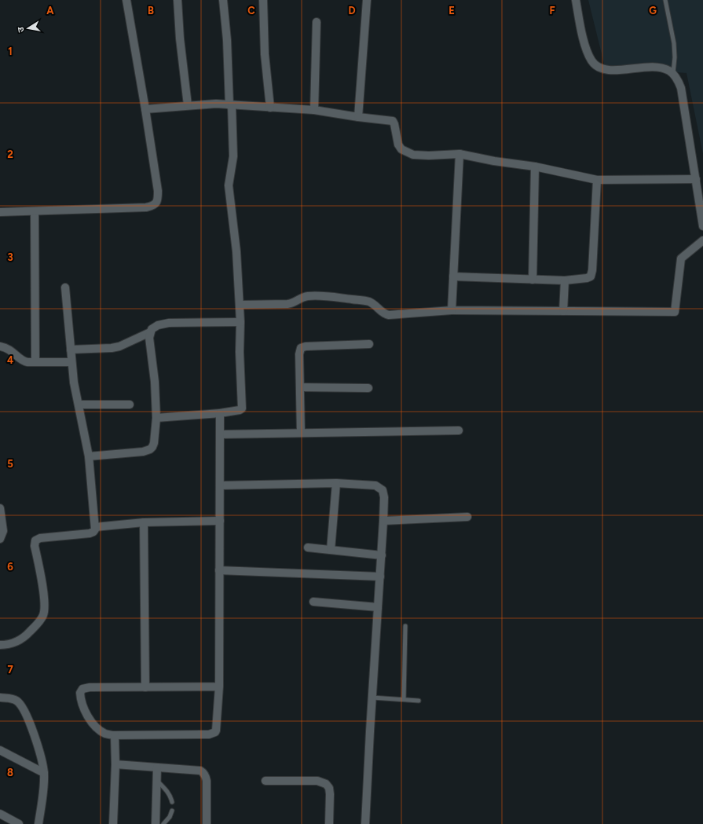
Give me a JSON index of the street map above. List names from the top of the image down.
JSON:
{
  "north": "left",
  "grid": {
    "columns": [
      "A",
      "B",
      "C",
      "D",
      "E",
      "F",
      "G"
    ],
    "rows": [
      "1",
      "2",
      "3",
      "4",
      "5",
      "6",
      "7",
      "8"
    ]
  }
}
